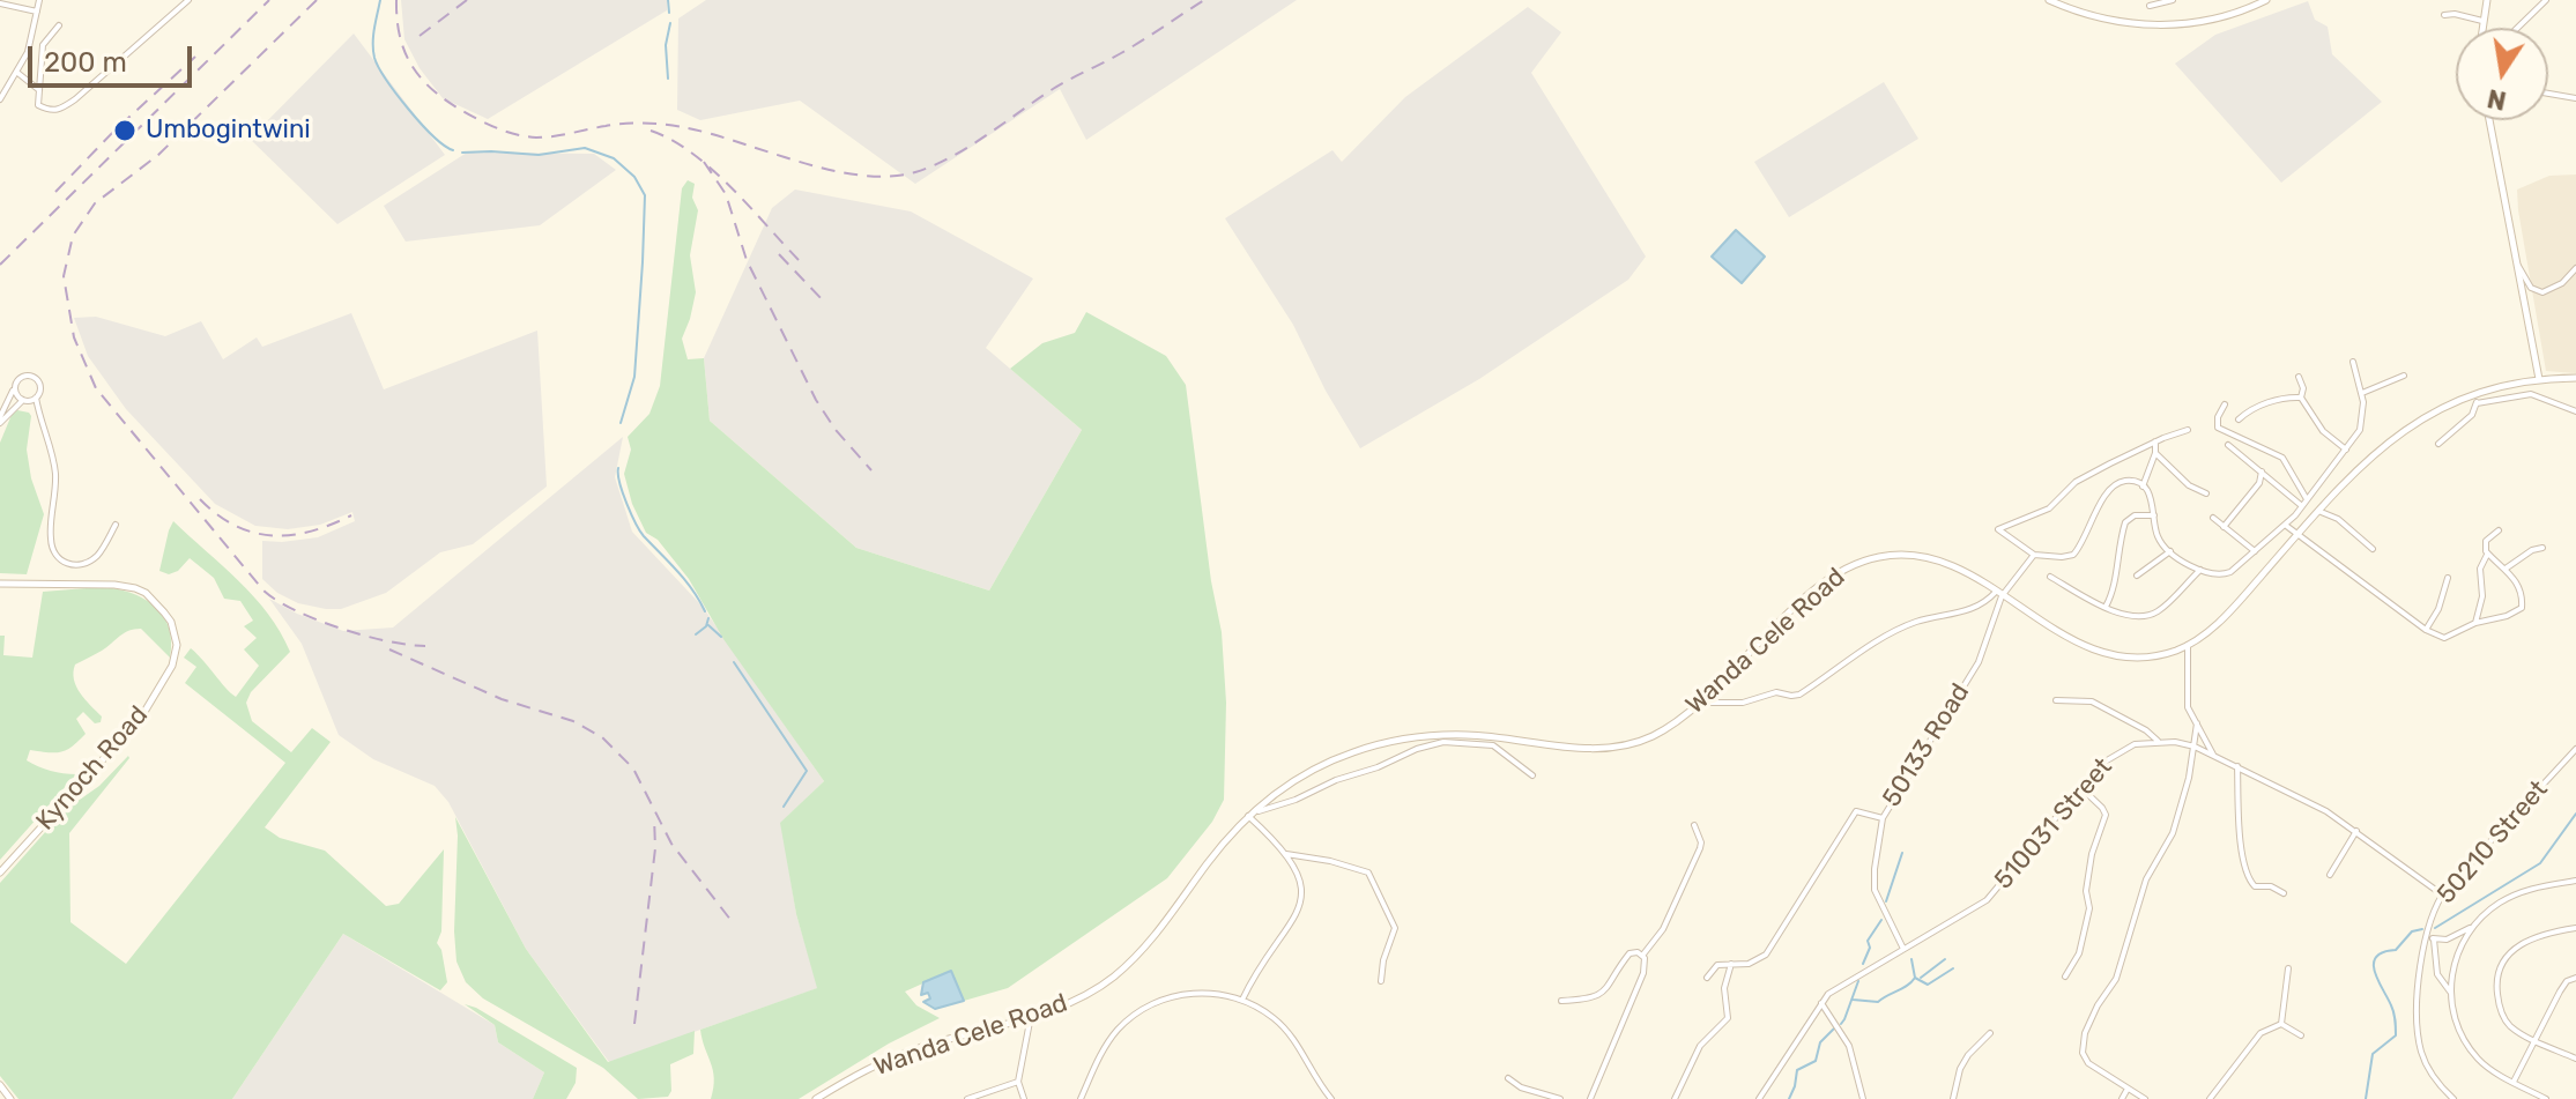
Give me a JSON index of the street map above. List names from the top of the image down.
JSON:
{
  "streets": {
    "street": [
      "Wanda Cele Road",
      "50133 Road",
      "Kynoch Road",
      "510031 Street",
      "50210 Street"
    ]
  },
  "crossings": [
    ["Wanda Cele Road", "50133 Road"],
    ["50133 Road", "510031 Street"],
    ["510031 Street", "50210 Street"]
  ],
  "places": ["Umbogintwini"],
  "scale_bar": "200 m",
  "north": "bottom"
}
